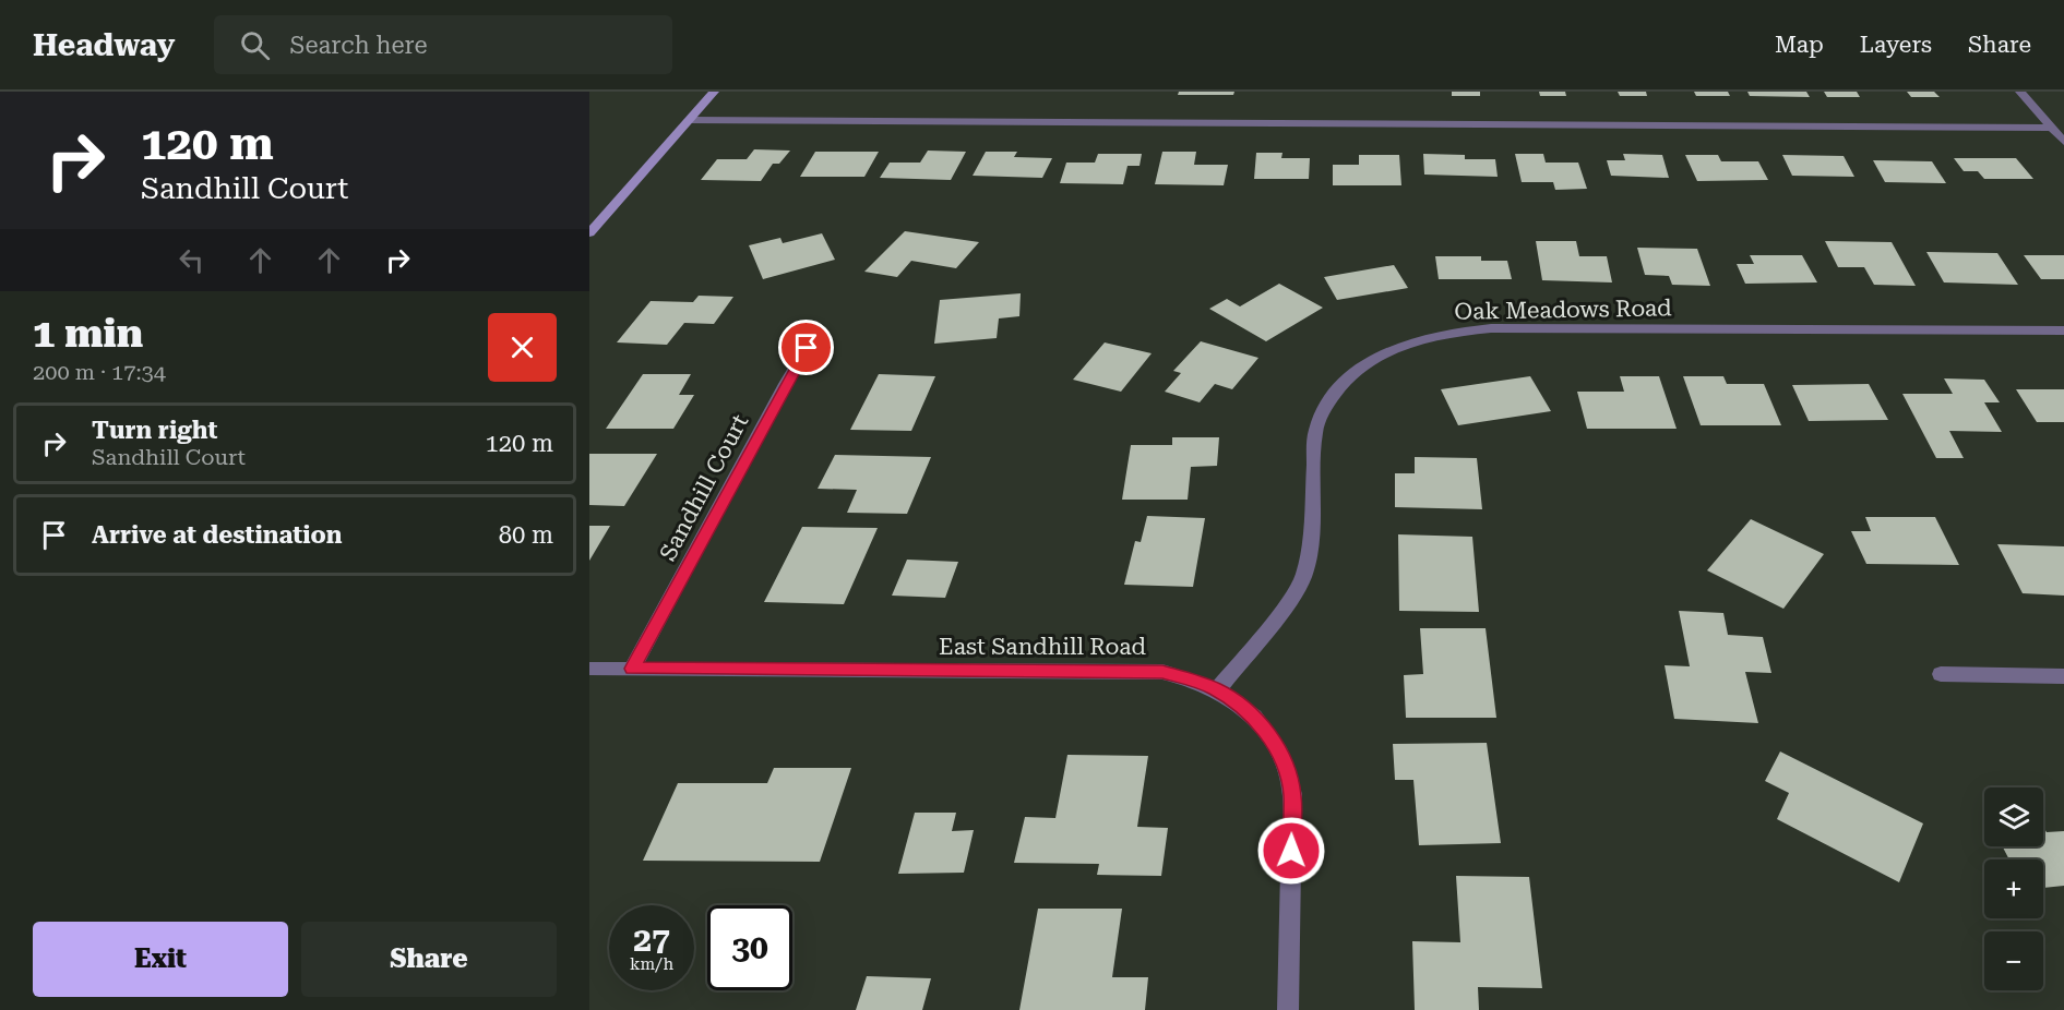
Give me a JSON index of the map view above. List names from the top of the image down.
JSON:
{
  "streets": {
    "street": ["Oak Meadows Road", "Sandhill Court", "East Sandhill Road"]
  },
  "crossings": [
    ["Oak Meadows Road", "East Sandhill Road"],
    ["Sandhill Court", "East Sandhill Road"]
  ],
  "page": {
    "header": "Headway",
    "search": "Search here",
    "nav": ["Map", "Layers", "Share"],
    "turn": ["120 m", "Sandhill Court"],
    "heading": ["1 min", "200 m · 17:34"],
    "list": [
      {
        "name": "Turn right",
        "note": "Sandhill Court",
        "value": "120 m"
      },
      {
        "name": "Arrive at destination",
        "value": "80 m"
      }
    ],
    "map_buttons": ["+", "−"],
    "speed": "27 km/h",
    "limit": "30",
    "buttons": ["Exit", "Share"]
  }
}
